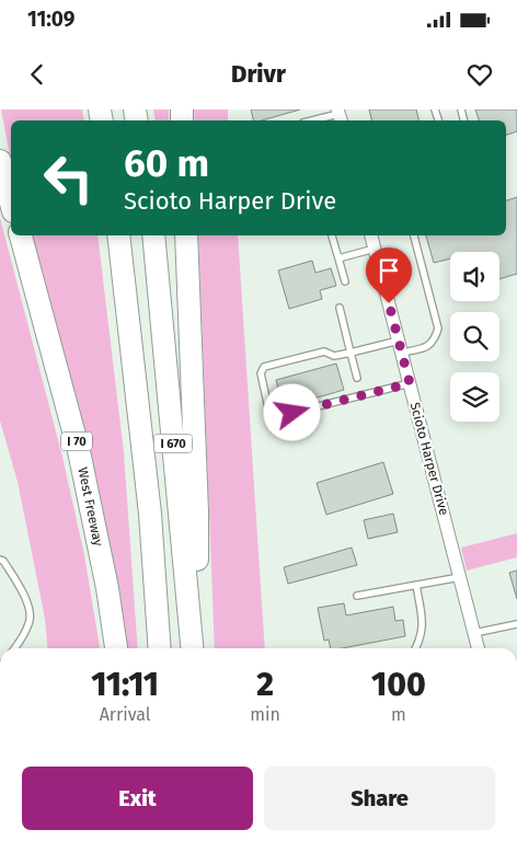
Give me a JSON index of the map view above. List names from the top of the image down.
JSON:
{
  "streets": {
    "highway": ["I 70", "I 670", "West Freeway"],
    "street": ["Scioto Harper Drive"]
  },
  "page": {
    "status": "11:09",
    "header": "Drivr",
    "turn": ["60 m", "Scioto Harper Drive"],
    "eta": [
      "11:11",
      "Arrival",
      "2",
      "min",
      "100",
      "m"
    ],
    "buttons": ["Exit", "Share"]
  }
}
